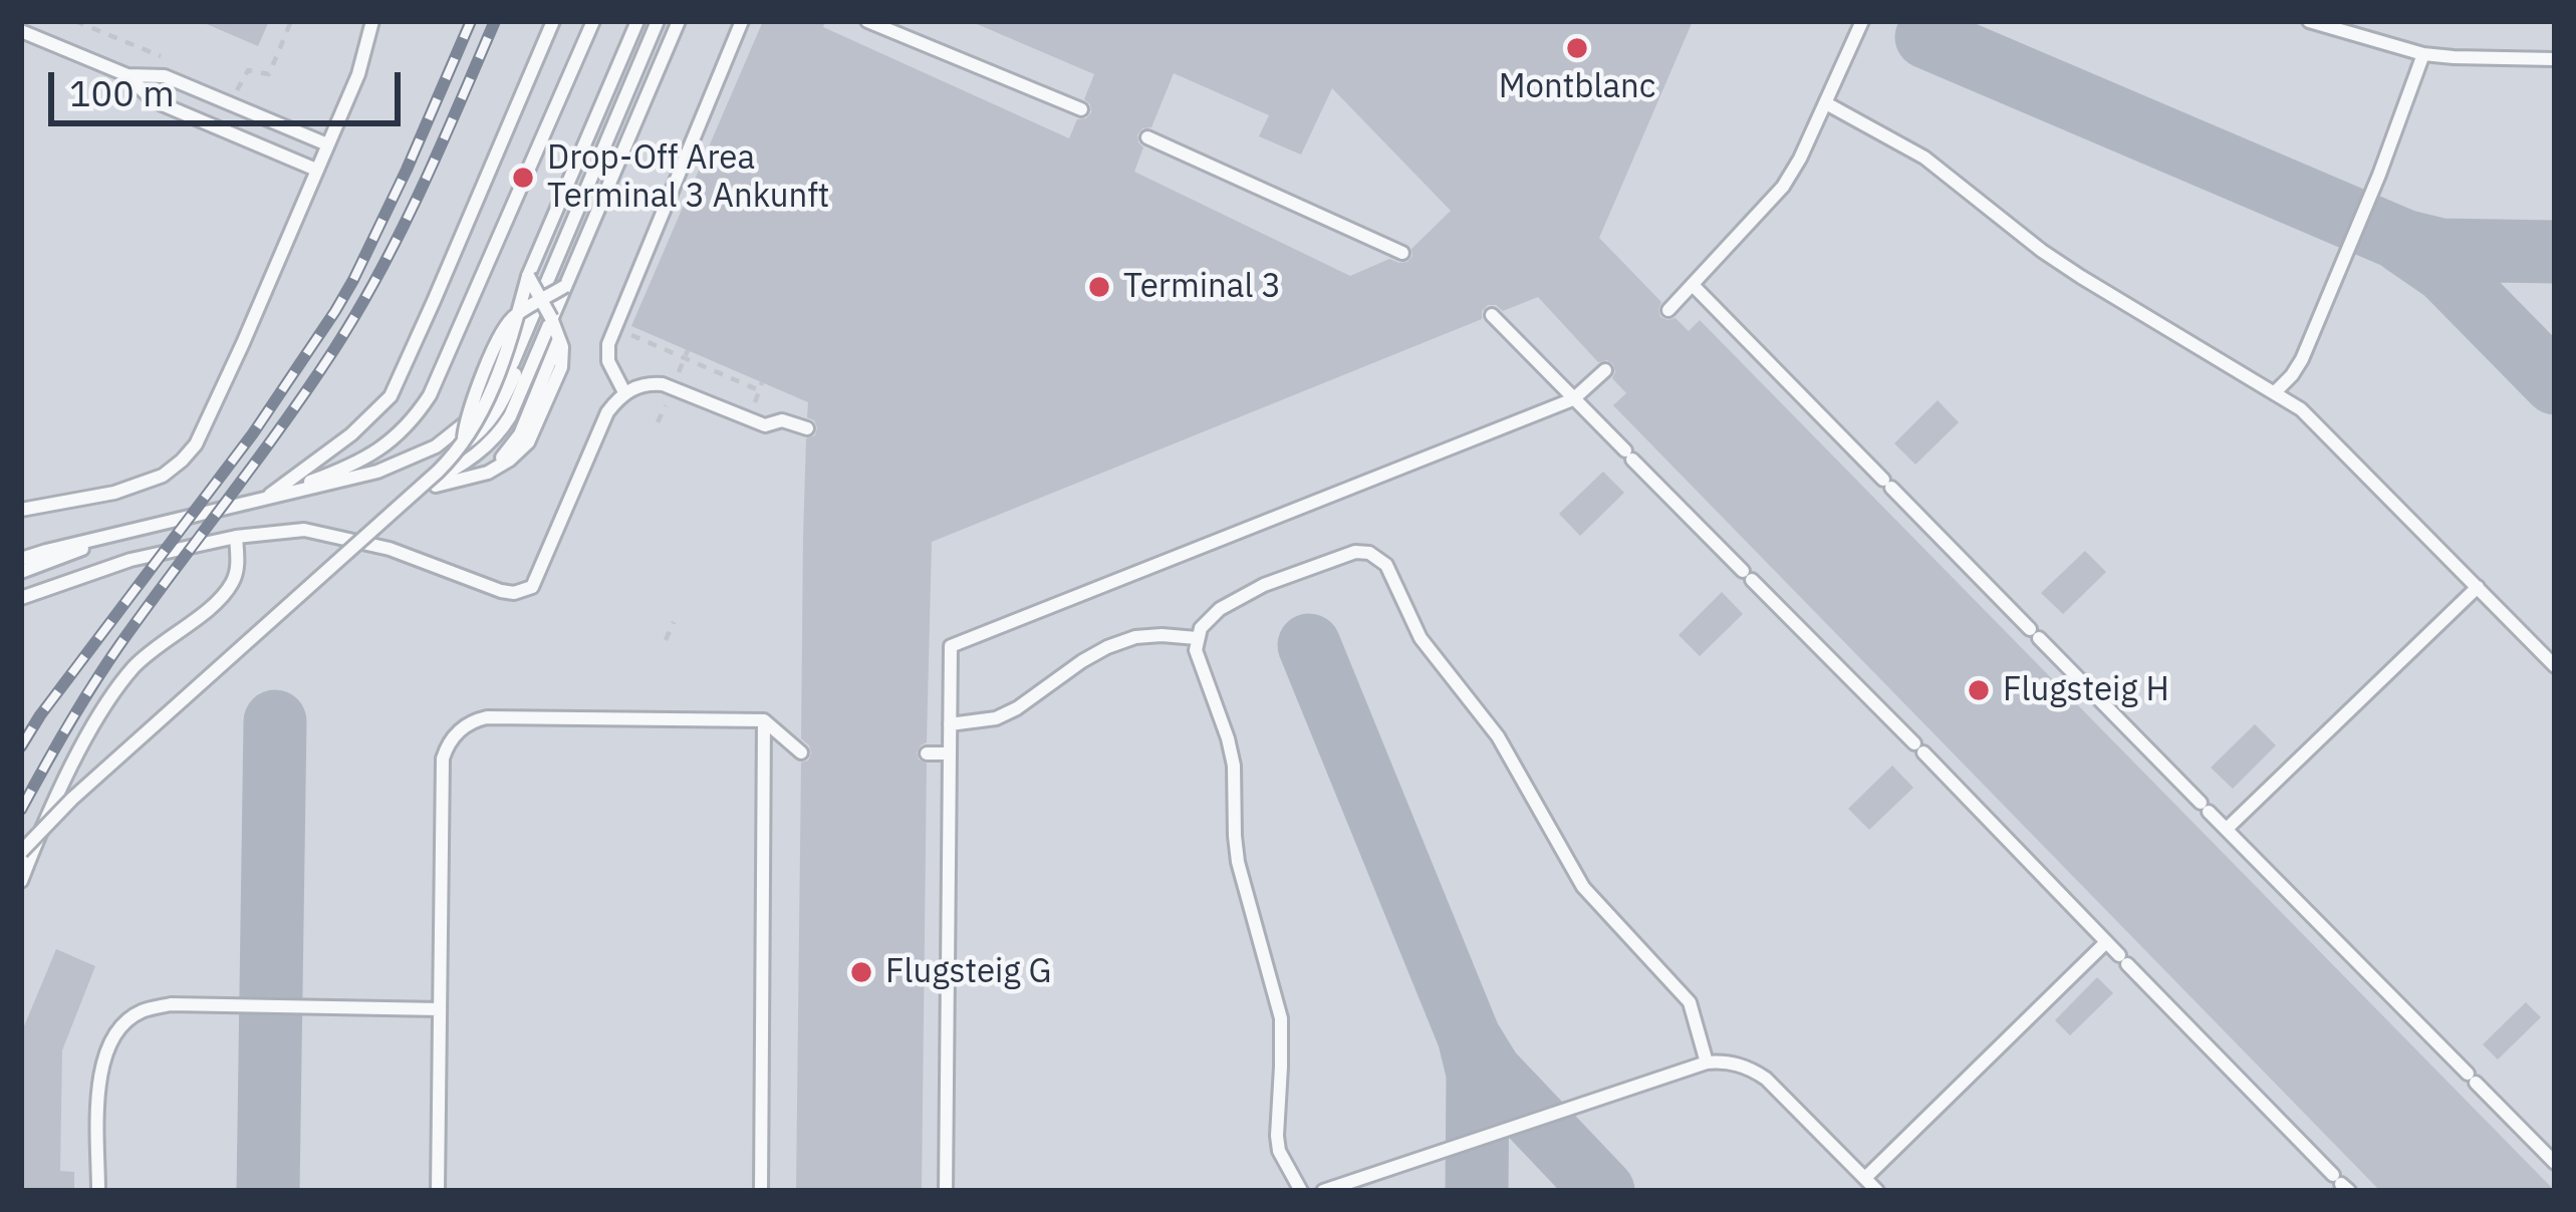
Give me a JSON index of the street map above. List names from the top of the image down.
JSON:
{
  "places": [
    "Montblanc",
    "Drop-Off Area Terminal 3 Ankunft",
    "Terminal 3",
    "Flugsteig H",
    "Flugsteig G"
  ],
  "scale_bar": "100 m"
}
